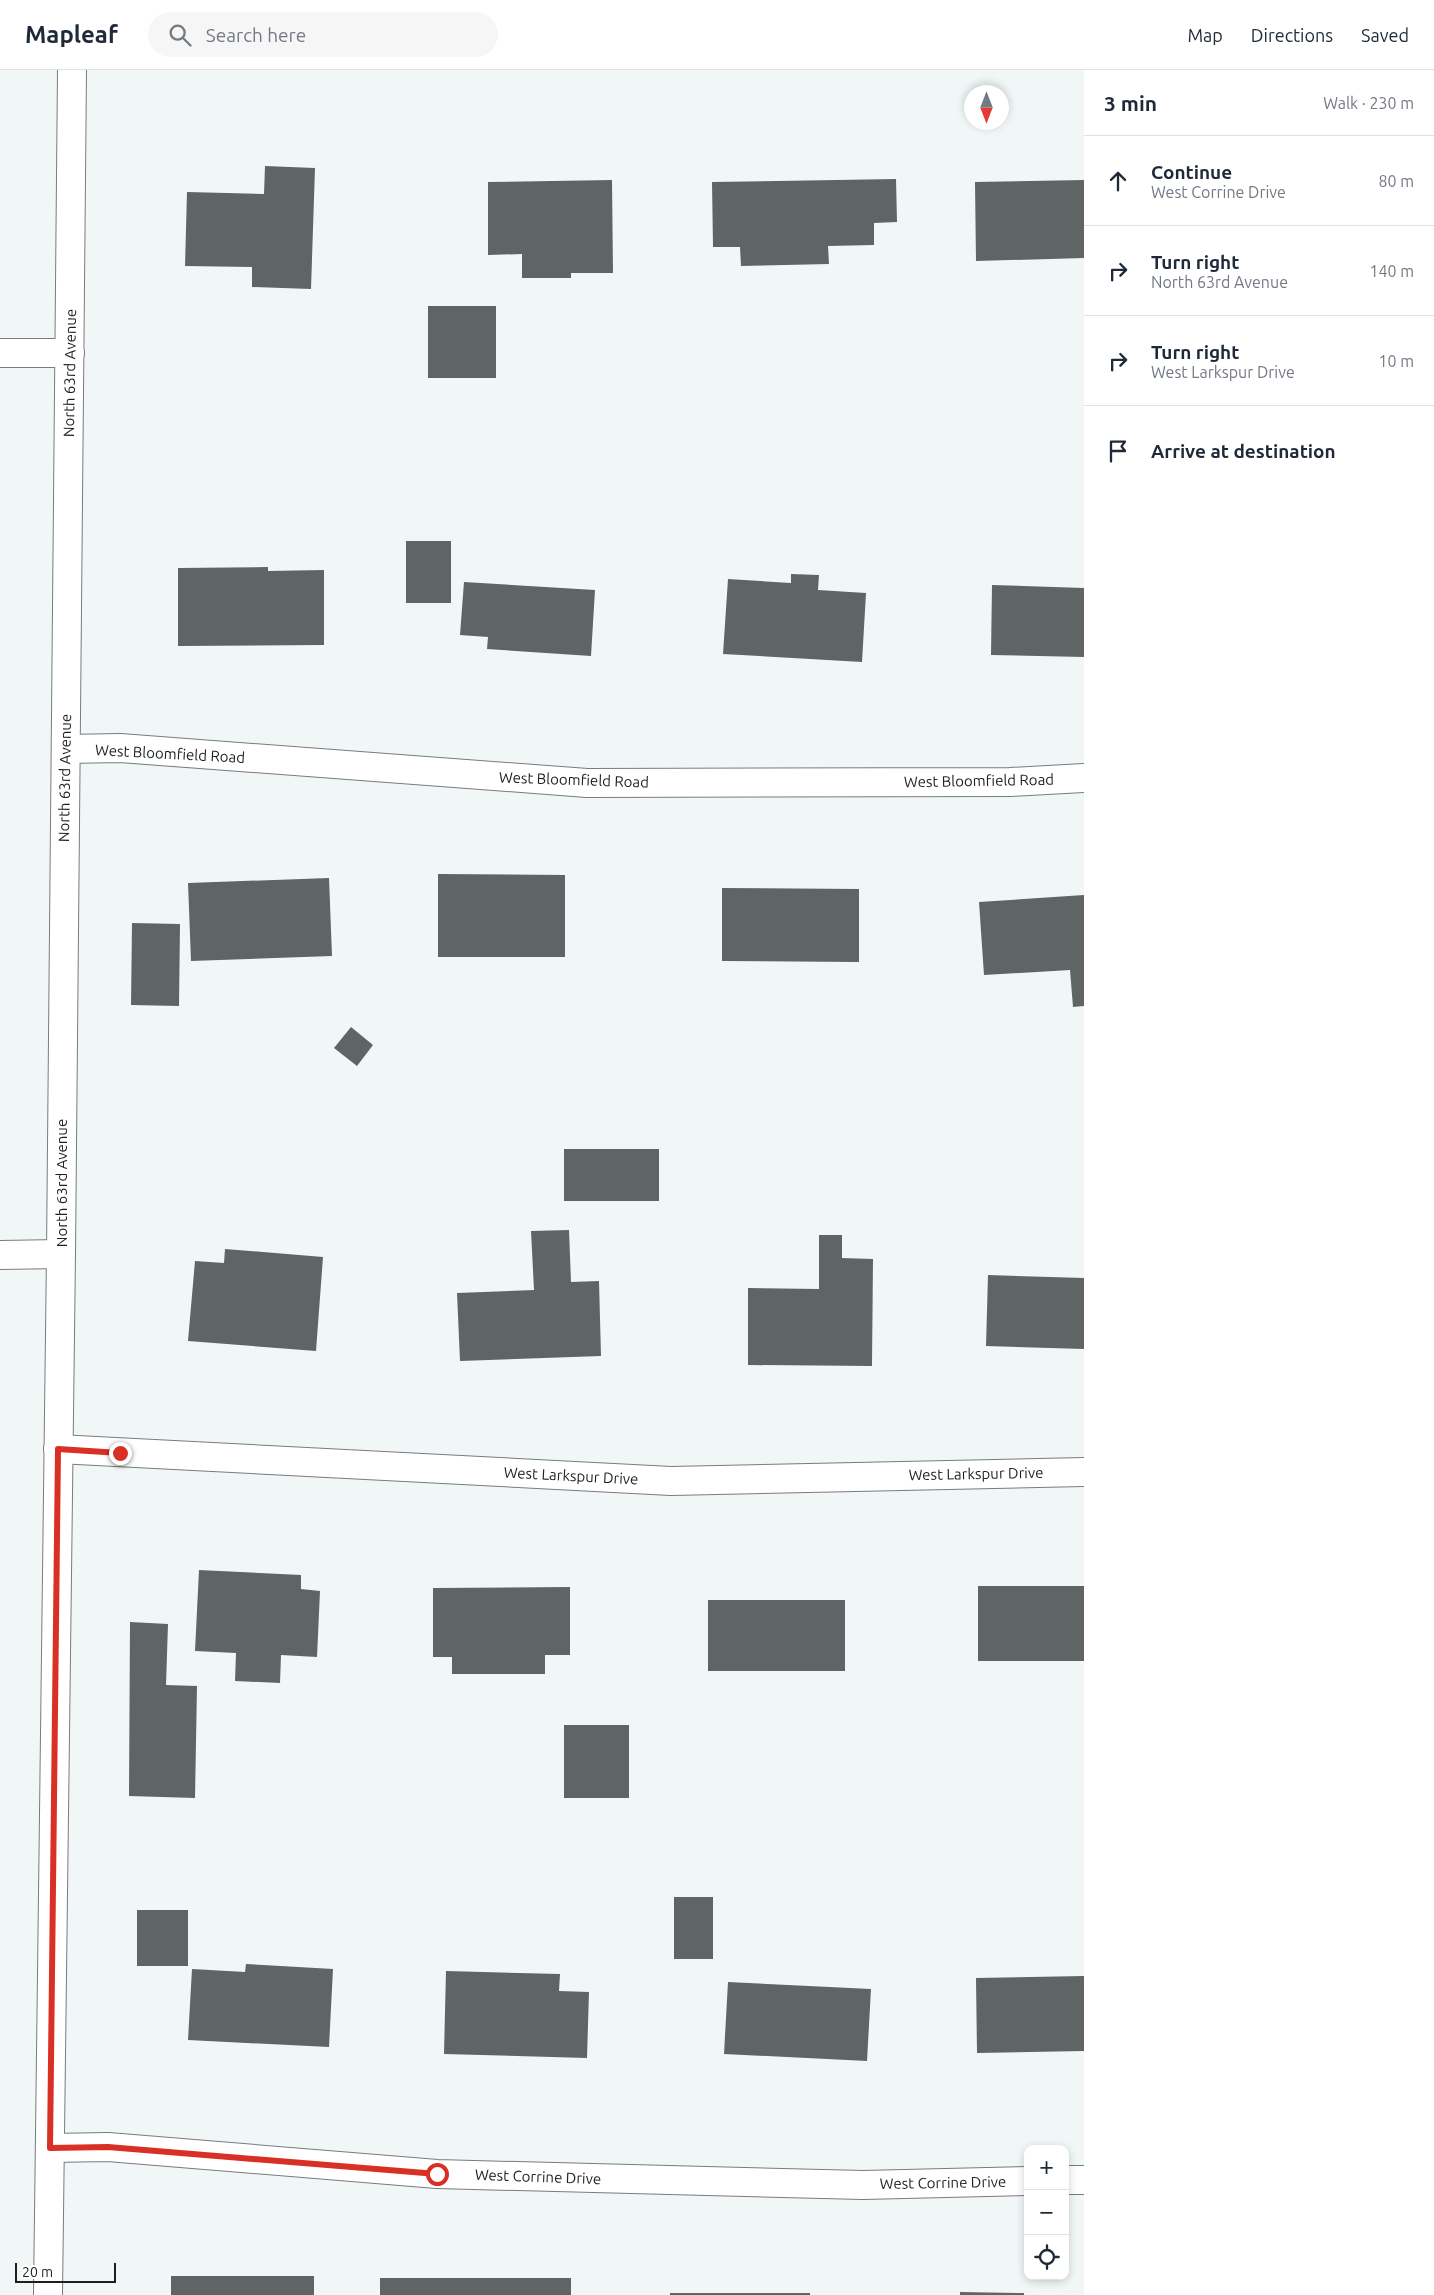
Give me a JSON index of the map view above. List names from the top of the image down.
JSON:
{
  "streets": {
    "street": [
      "North 63rd Avenue",
      "West Bloomfield Road",
      "West Larkspur Drive",
      "West Corrine Drive"
    ]
  },
  "crossings": [
    ["North 63rd Avenue", "West Bloomfield Road"],
    ["North 63rd Avenue", "West Larkspur Drive"],
    ["North 63rd Avenue", "West Corrine Drive"]
  ],
  "scale_bar": "20 m",
  "north": "bottom",
  "page": {
    "header": "Mapleaf",
    "search": "Search here",
    "nav": ["Map", "Directions", "Saved"],
    "heading": ["3 min", "Walk · 230 m"],
    "list": [
      ["Continue", "West Corrine Drive", "80 m"],
      ["Turn right", "North 63rd Avenue", "140 m"],
      ["Turn right", "West Larkspur Drive", "10 m"],
      "Arrive at destination"
    ],
    "map_buttons": ["+", "−"],
    "scale": "20 m"
  }
}
